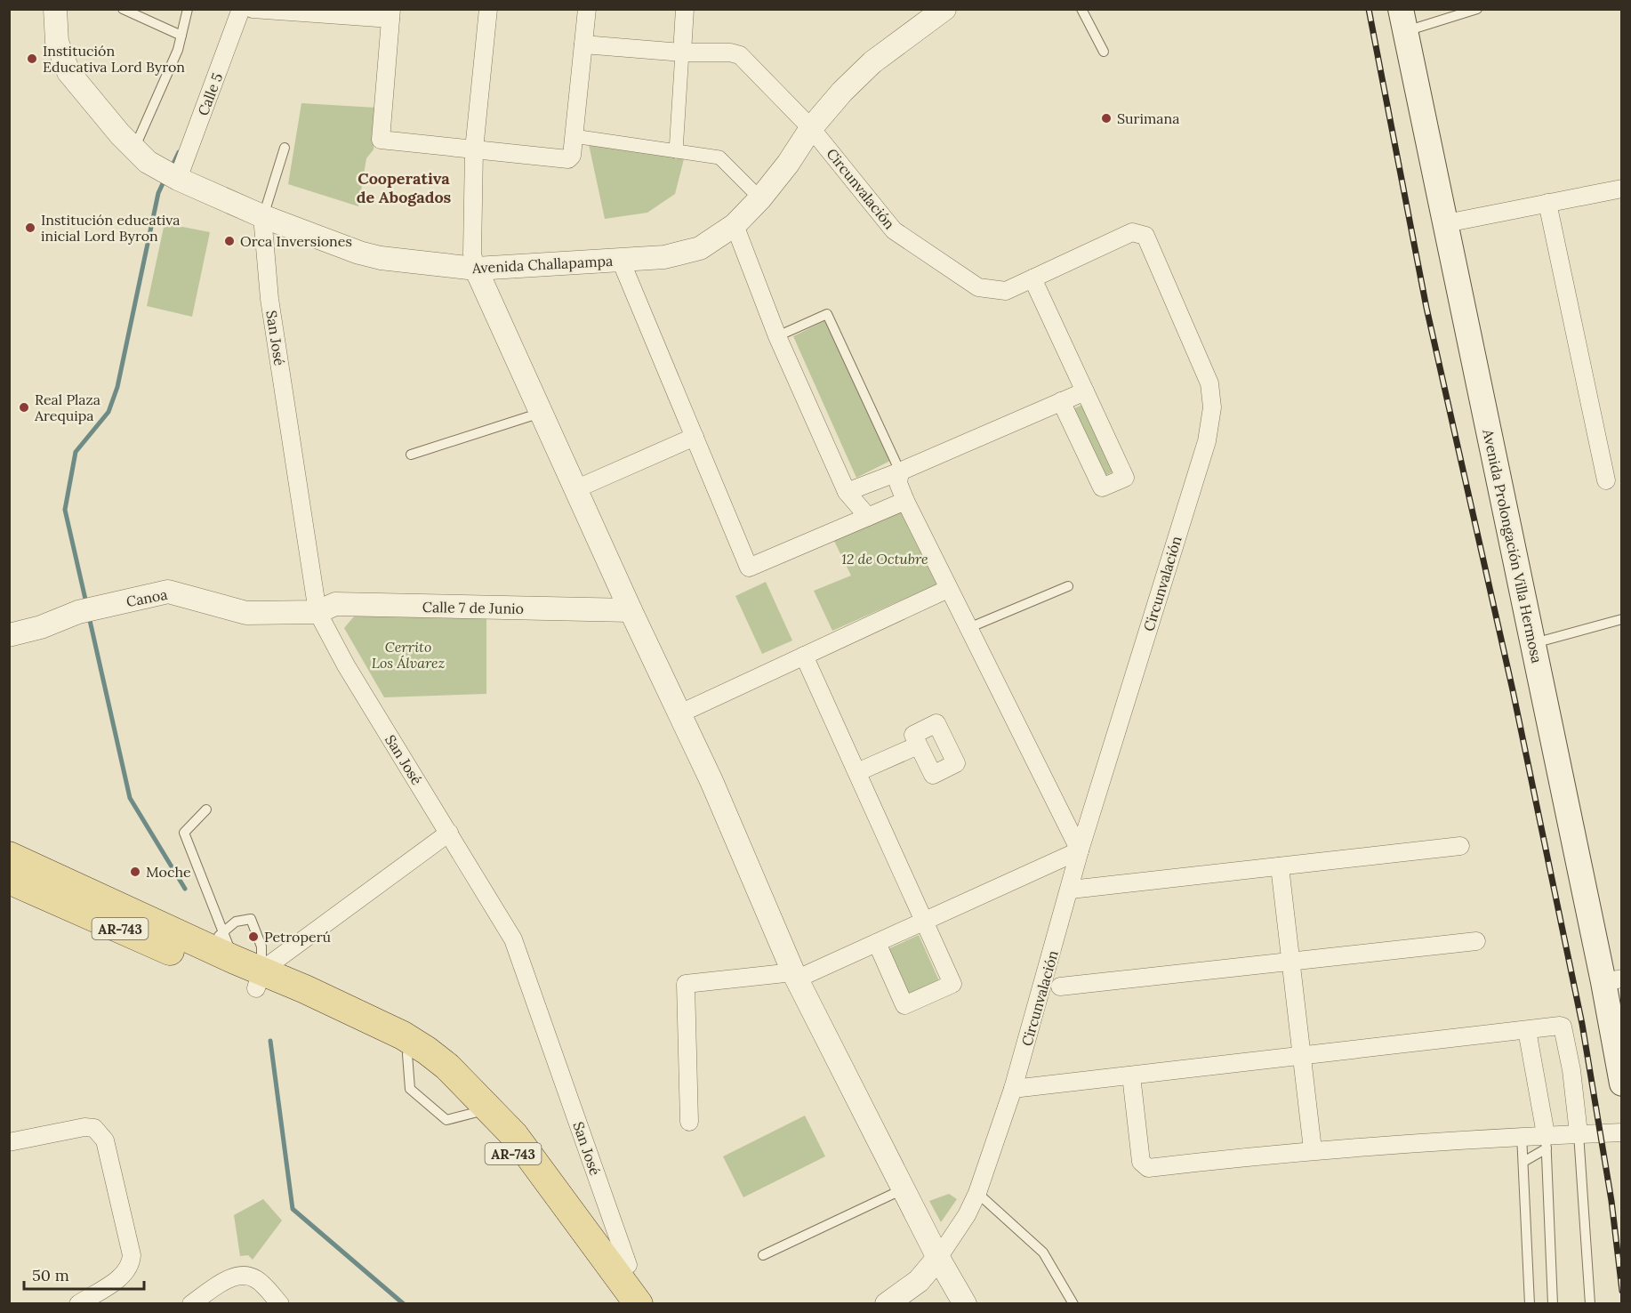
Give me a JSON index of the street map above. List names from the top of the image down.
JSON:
{
  "streets": {
    "main road": ["Avenida Prolongación Villa Hermosa", "AR-743"],
    "street": [
      "Calle 5",
      "Circunvalación",
      "Avenida Challapampa",
      "San José",
      "Canoa",
      "Calle 7 de Junio"
    ]
  },
  "crossings": [
    ["Calle 5", "Avenida Challapampa"],
    ["Circunvalación", "Avenida Challapampa"],
    ["Avenida Challapampa", "San José"],
    ["San José", "Canoa"],
    ["San José", "Calle 7 de Junio"],
    ["San José", "AR-743"],
    ["Canoa", "Calle 7 de Junio"]
  ],
  "districts": ["Cooperativa de Abogados"],
  "parks": ["12 de Octubre", "Cerrito Los Álvarez"],
  "places": [
    "Institución Educativa Lord Byron",
    "Surimana",
    "Institución educativa inicial Lord Byron",
    "Orca Inversiones",
    "Real Plaza Arequipa",
    "Moche",
    "Petroperú"
  ],
  "scale_bar": "50 m"
}
